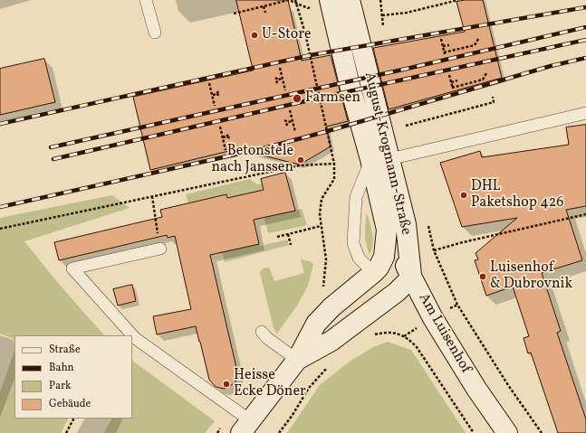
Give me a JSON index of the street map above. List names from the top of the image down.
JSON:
{
  "streets": {
    "main road": ["August-Krogmann-Straße", "Am Luisenhof"]
  },
  "crossings": [
    ["August-Krogmann-Straße", "Am Luisenhof"]
  ],
  "places": [
    "U-Store",
    "Farmsen",
    "Betonstele nach Janssen",
    "DHL Paketshop 426",
    "Luisenhof & Dubrovnik",
    "Heisse Ecke Döner"
  ],
  "legend": [
    "Straße",
    "Bahn",
    "Park",
    "Gebäude"
  ]
}
